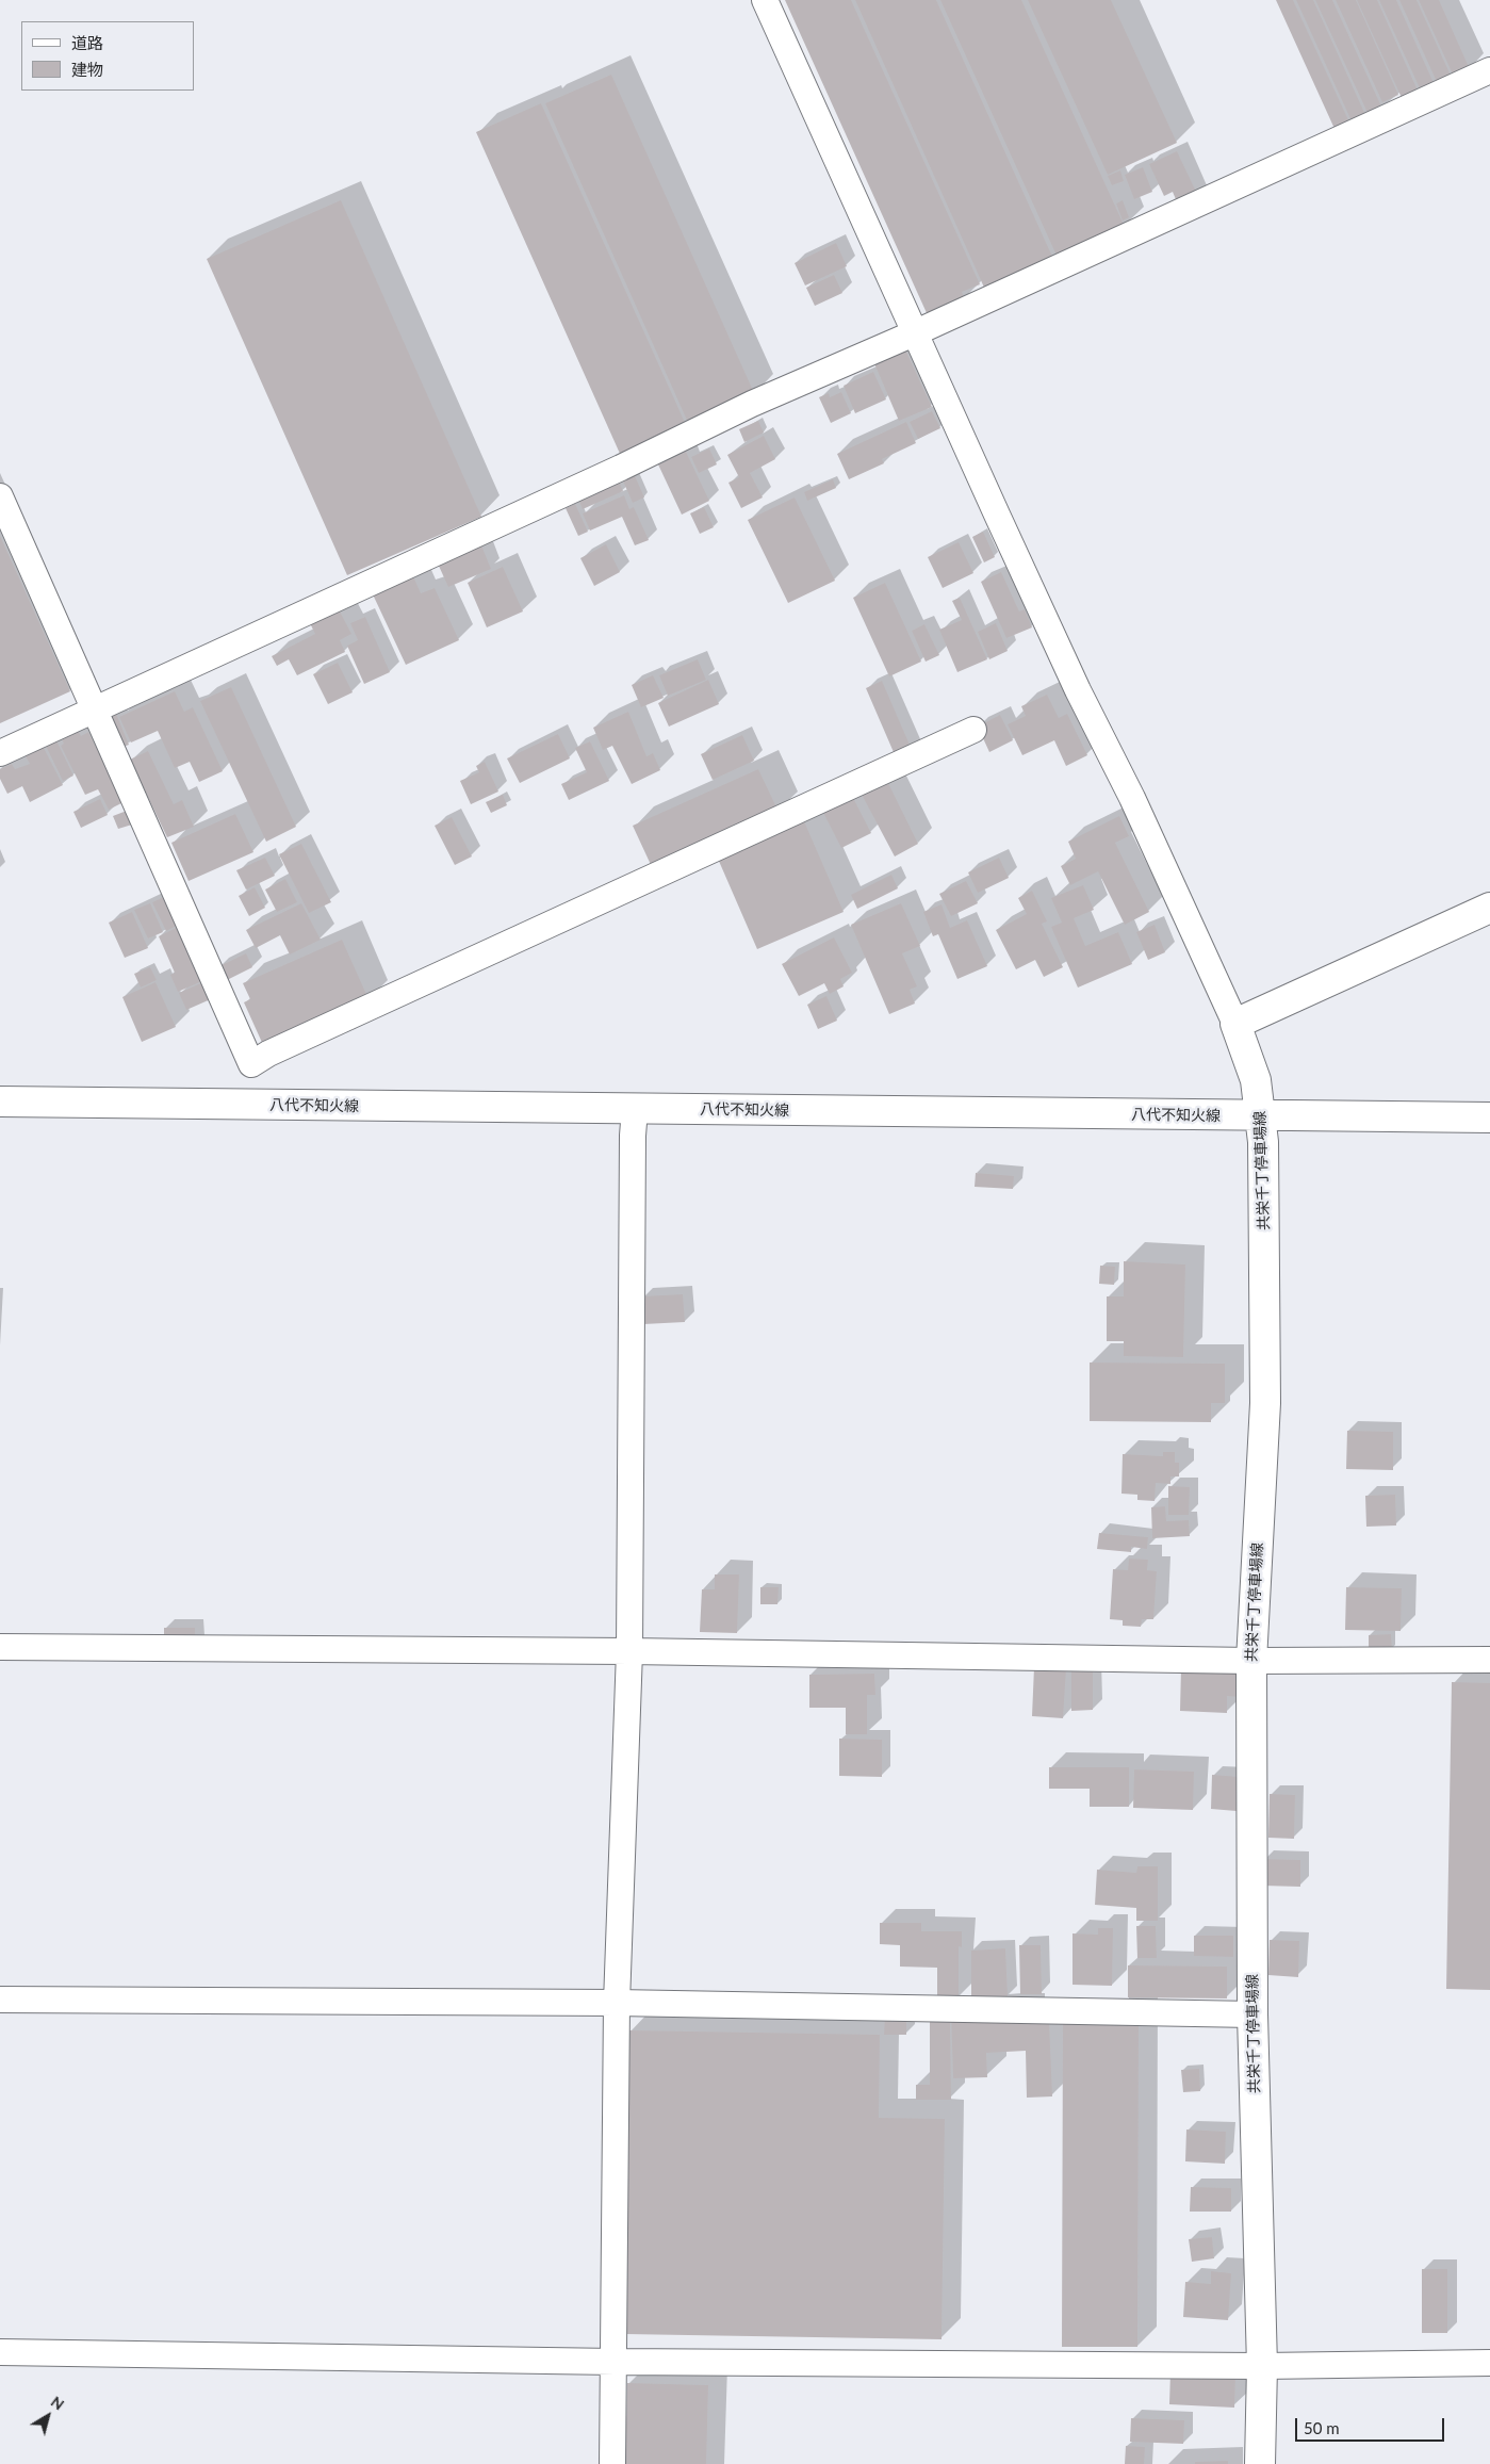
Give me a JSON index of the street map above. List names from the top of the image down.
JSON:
{
  "streets": {
    "main road": ["八代不知火線", "共栄千丁停車場線"]
  },
  "crossings": [
    ["八代不知火線", "共栄千丁停車場線"]
  ],
  "legend": ["道路", "建物"],
  "scale_bar": "50 m",
  "north": "top right"
}
